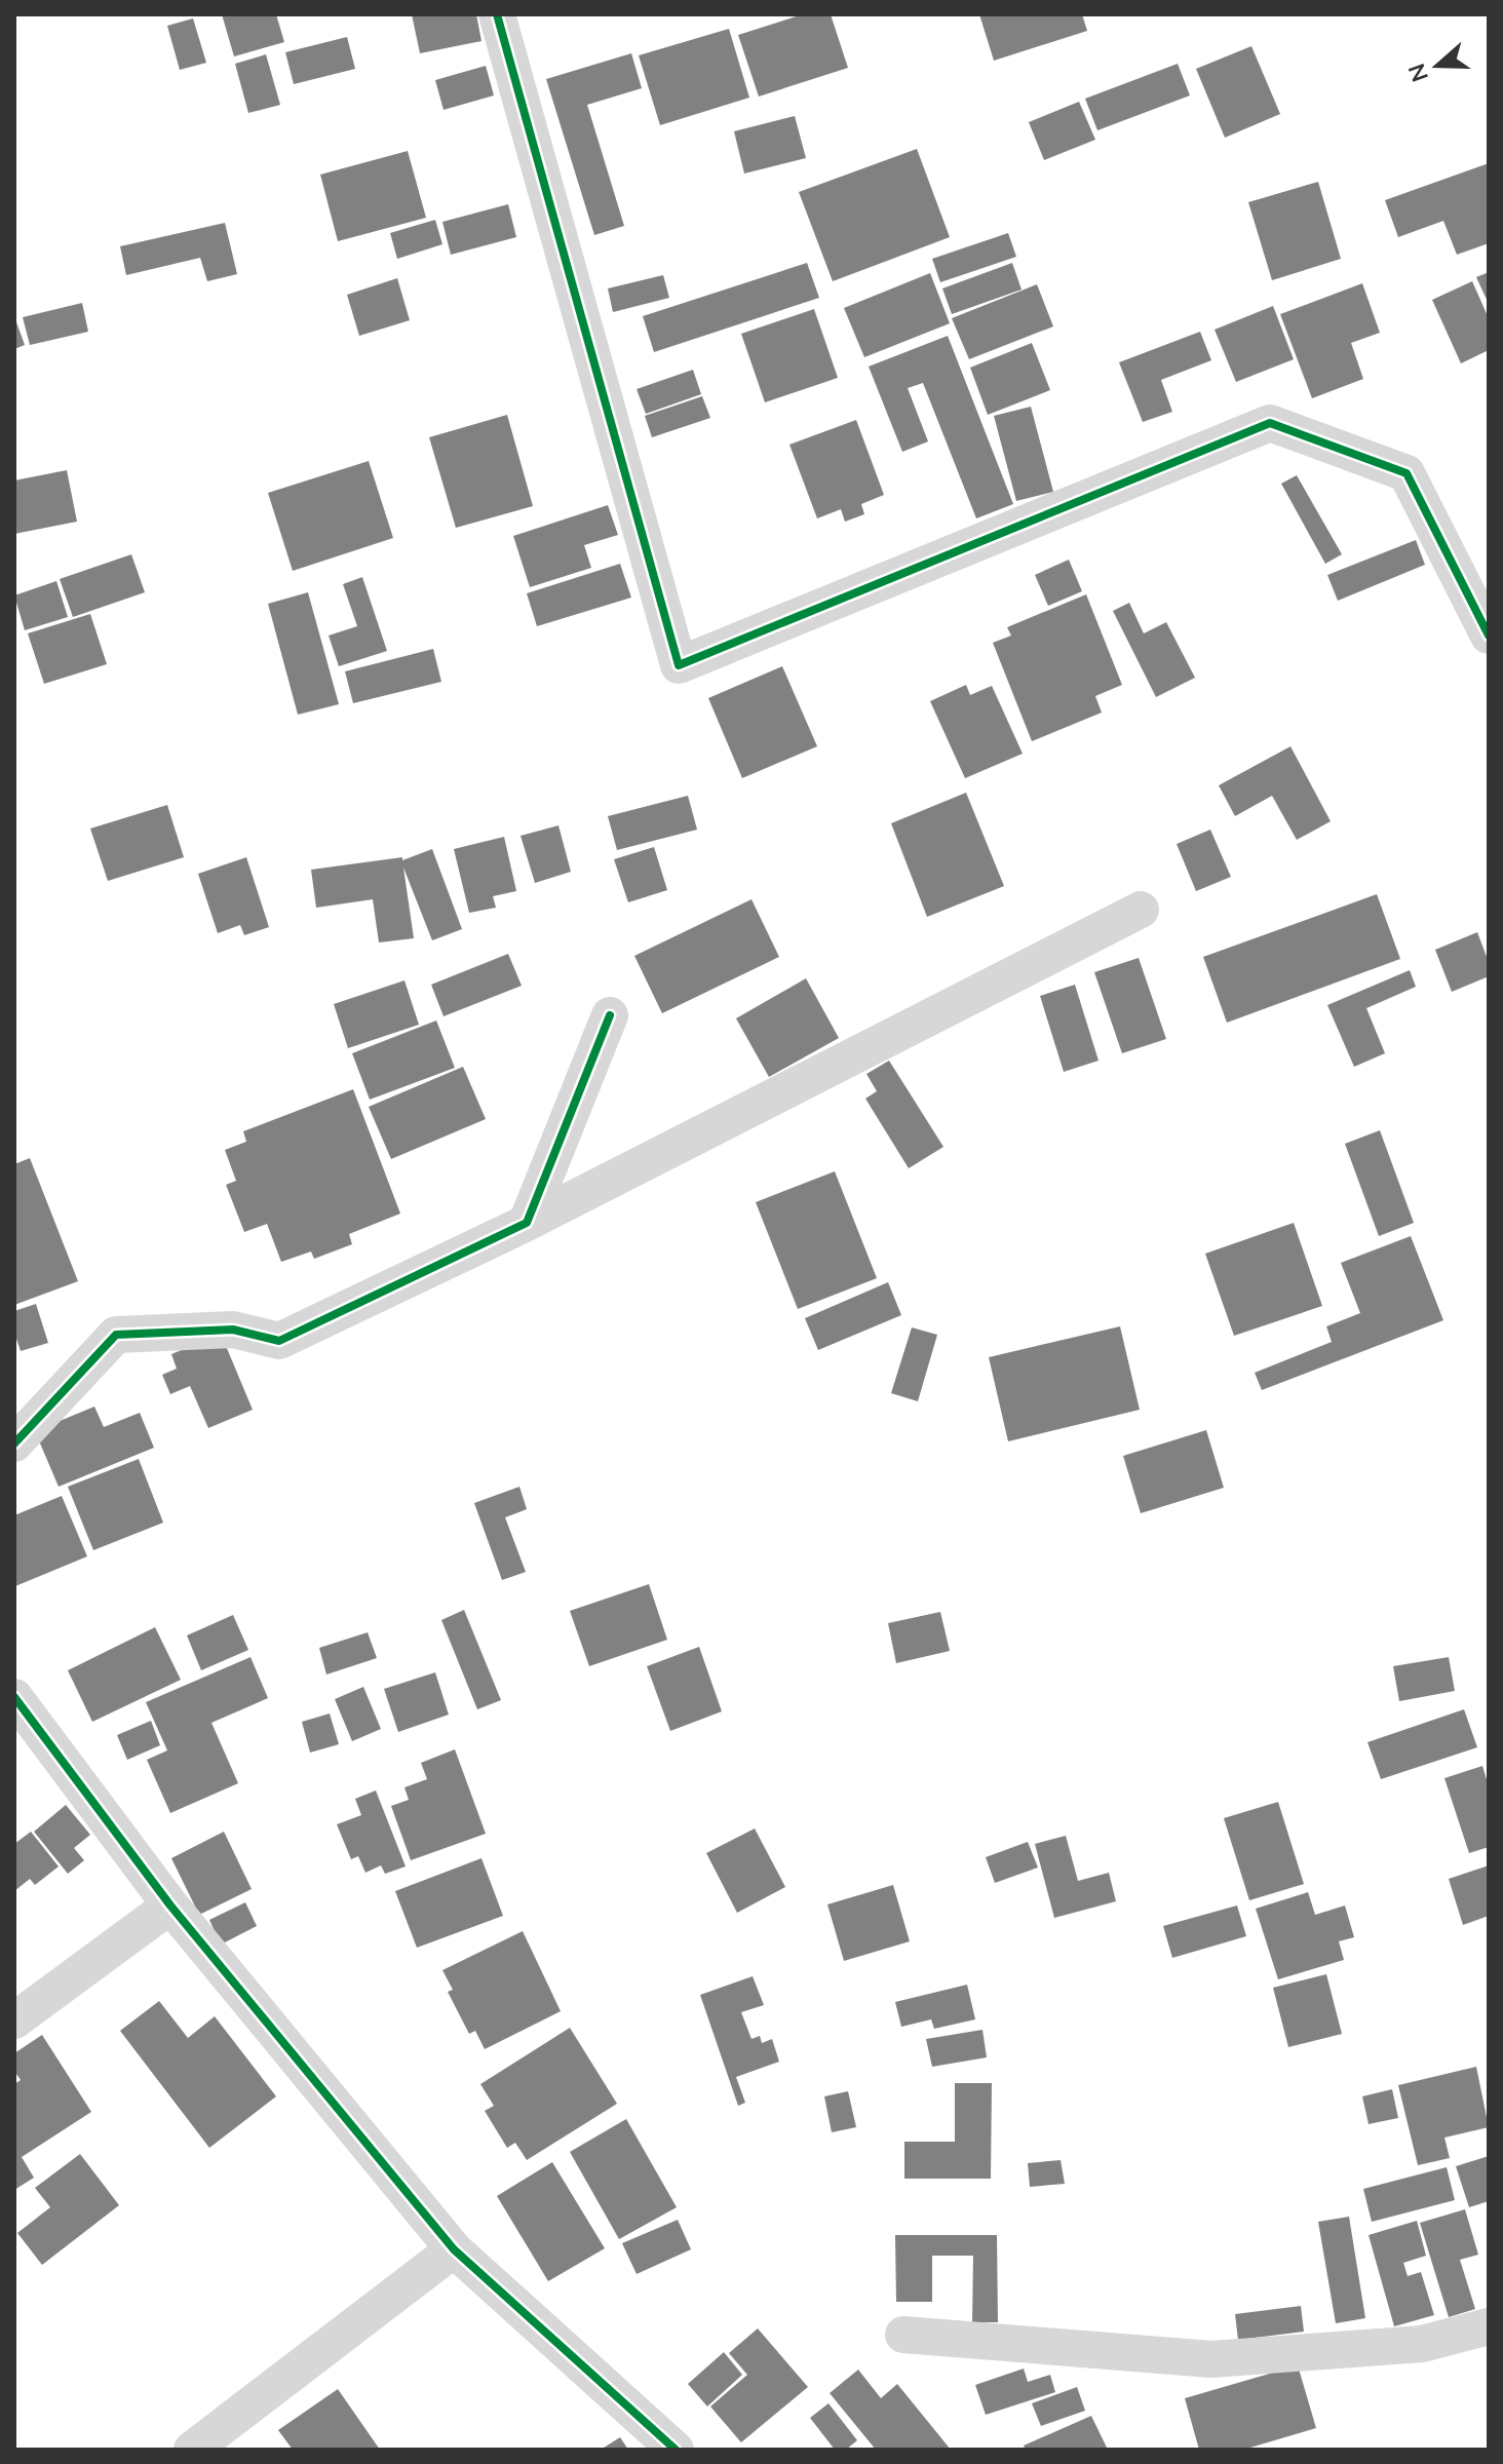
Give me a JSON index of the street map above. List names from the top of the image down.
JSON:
{
  "north": "left"
}
